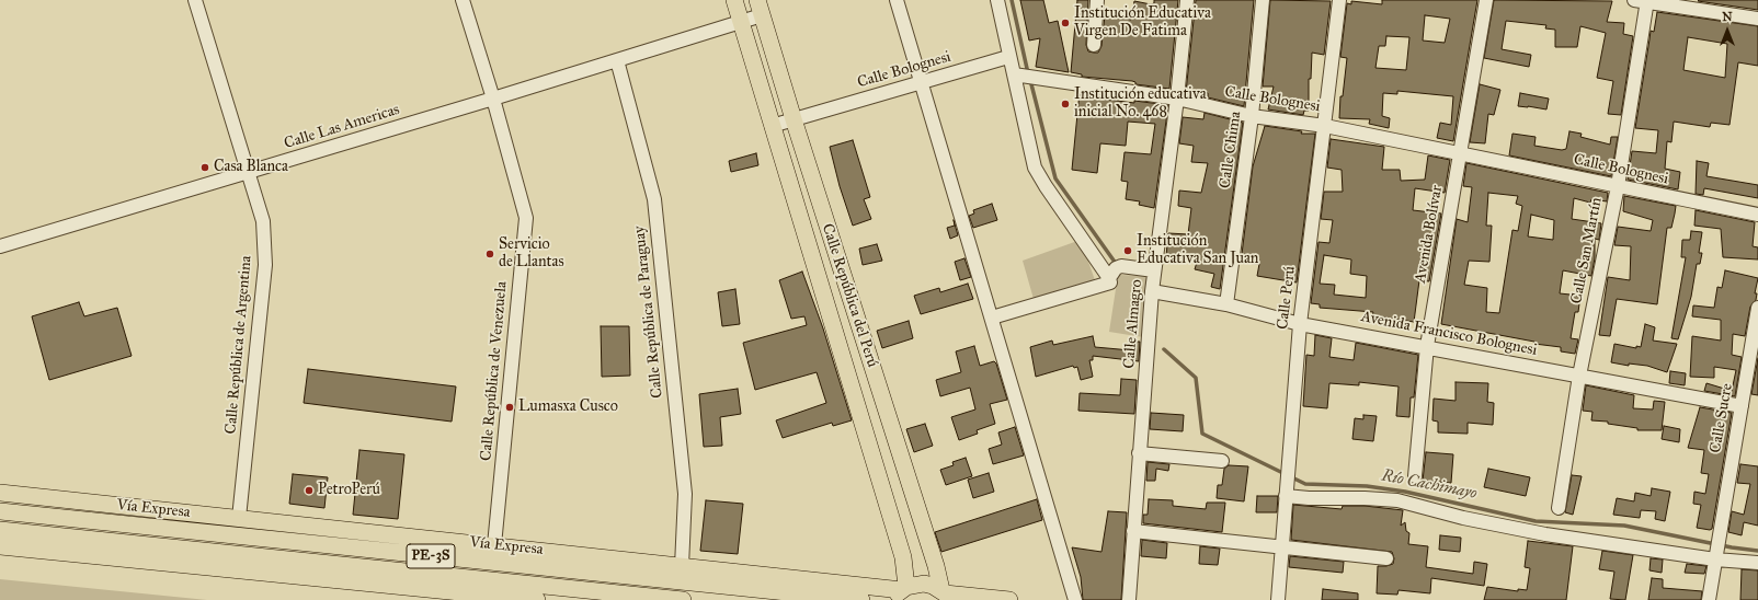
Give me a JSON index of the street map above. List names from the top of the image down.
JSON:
{
  "streets": {
    "main road": ["Calle República del Perú", "Vía Expresa", "PE-3S"],
    "street": [
      "Calle Bolognesi",
      "Calle Las Americas",
      "Calle Chima",
      "Avenida Bolívar",
      "Calle San Martín",
      "Calle Perú",
      "Calle República de Paraguay",
      "Calle Almagro",
      "Avenida Francisco Bolognesi",
      "Calle República de Argentina",
      "Calle República de Venezuela",
      "Calle Sucre"
    ]
  },
  "crossings": [
    ["Calle Bolognesi", "Calle Chima"],
    ["Calle Bolognesi", "Avenida Bolívar"],
    ["Calle Bolognesi", "Calle San Martín"],
    ["Calle Bolognesi", "Calle República del Perú"],
    ["Calle Bolognesi", "Calle Perú"],
    ["Calle Bolognesi", "Calle Almagro"],
    ["Calle Las Americas", "Calle República del Perú"],
    ["Calle Las Americas", "Calle República de Paraguay"],
    ["Calle Las Americas", "Calle República de Argentina"],
    ["Calle Las Americas", "Calle República de Venezuela"],
    ["Calle Chima", "Avenida Francisco Bolognesi"],
    ["Avenida Bolívar", "Avenida Francisco Bolognesi"],
    ["Calle San Martín", "Avenida Francisco Bolognesi"],
    ["Calle República del Perú", "Vía Expresa"],
    ["Calle Perú", "Avenida Francisco Bolognesi"],
    ["Calle República de Paraguay", "Vía Expresa"],
    ["Calle Almagro", "Avenida Francisco Bolognesi"],
    ["Avenida Francisco Bolognesi", "Calle Sucre"],
    ["Calle República de Argentina", "Vía Expresa"],
    ["Calle República de Venezuela", "Vía Expresa"]
  ],
  "water": ["Río Cachimayo"],
  "places": [
    "Institución Educativa Virgen De Fatima",
    "Institución educativa inicial No. 468",
    "Casa Blanca",
    "Institución Educativa San Juan",
    "Servicio de Llantas",
    "Lumasxa Cusco",
    "PetroPerú"
  ],
  "north": "top"
}
